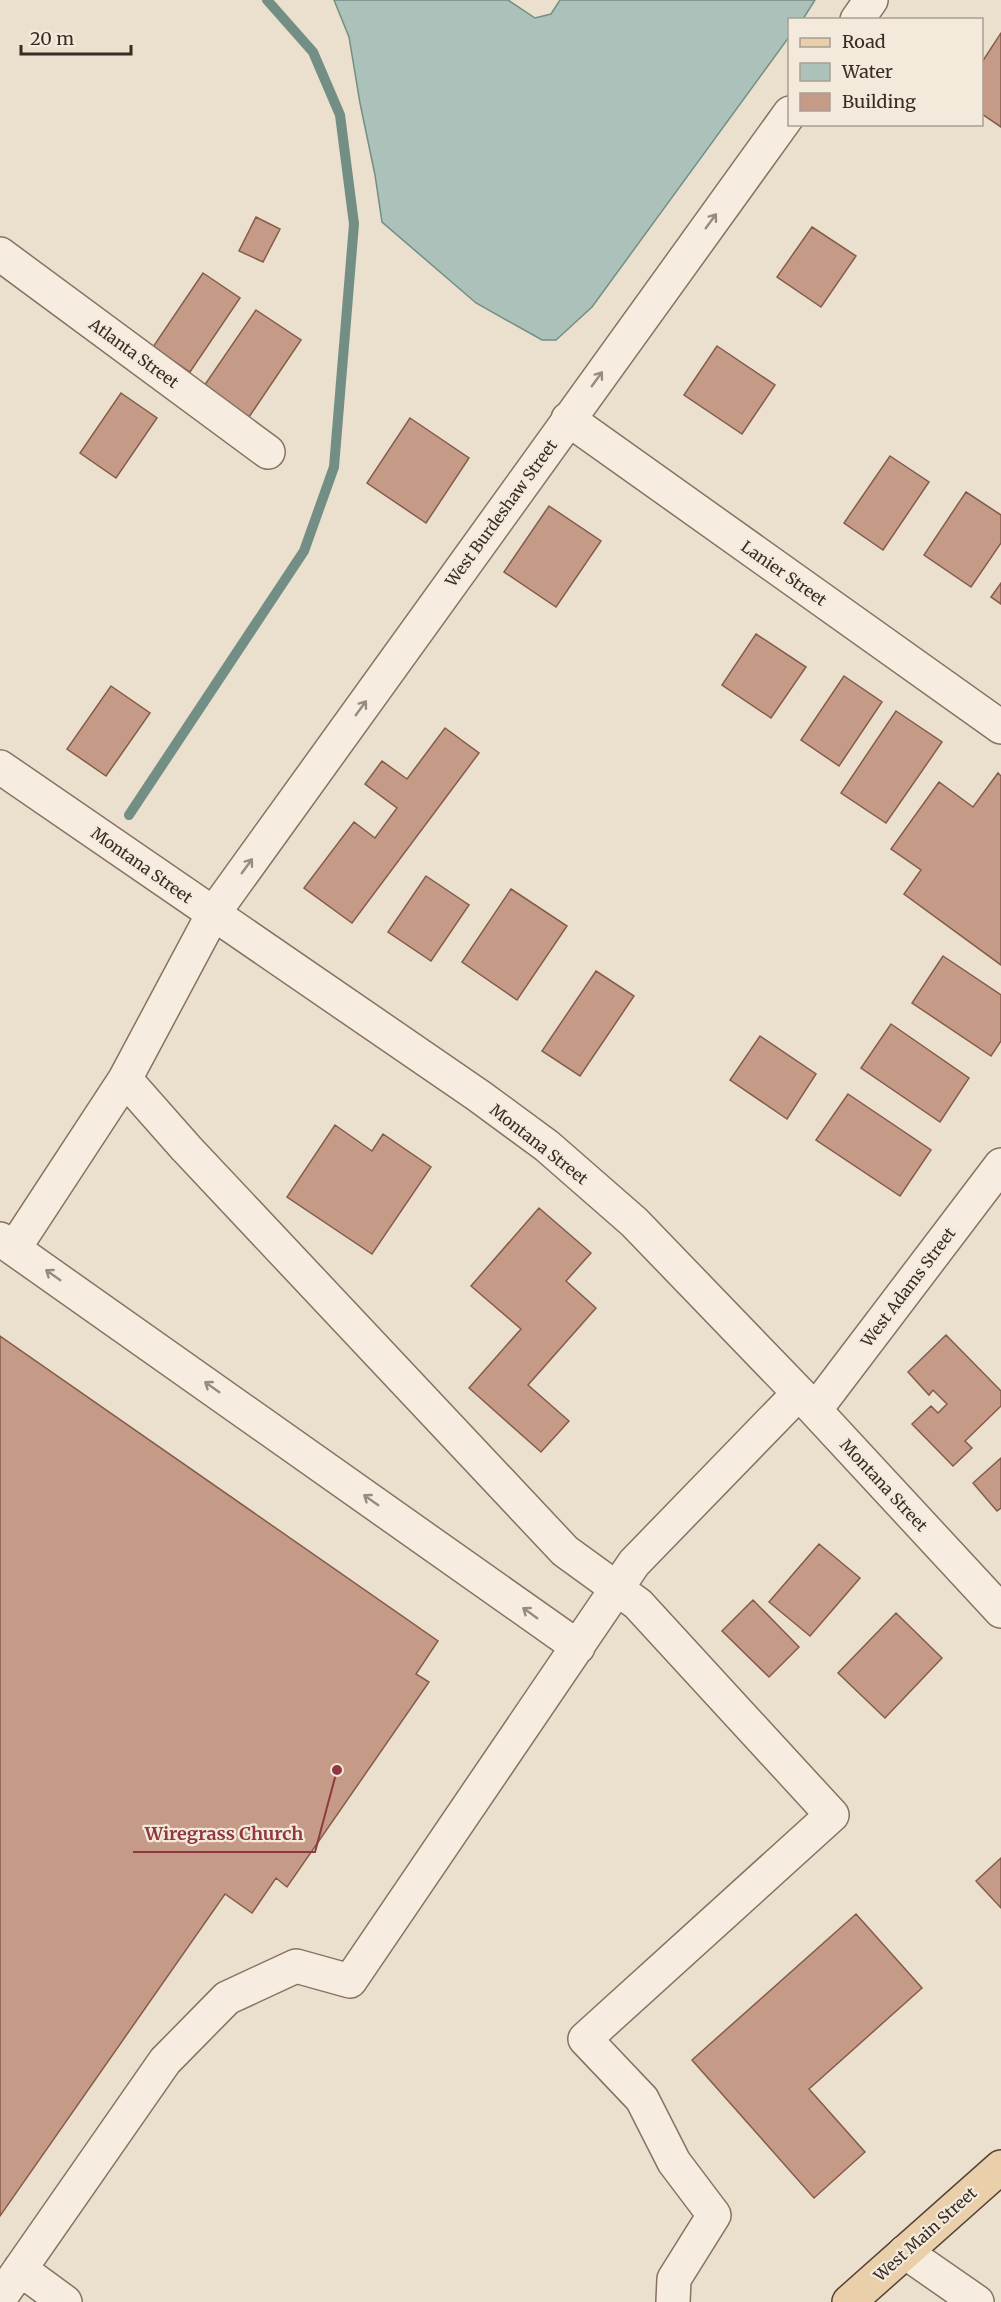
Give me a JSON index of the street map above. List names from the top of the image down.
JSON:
{
  "streets": {
    "main road": ["West Main Street"],
    "street": [
      "Atlanta Street",
      "West Burdeshaw Street",
      "Lanier Street",
      "Montana Street",
      "West Adams Street"
    ]
  },
  "crossings": [
    ["West Burdeshaw Street", "Lanier Street"],
    ["West Burdeshaw Street", "Montana Street"],
    ["Montana Street", "West Adams Street"]
  ],
  "one_way": ["West Burdeshaw Street"],
  "places": ["Wiregrass Church"],
  "legend": ["Road", "Water", "Building"],
  "scale_bar": "20 m"
}
